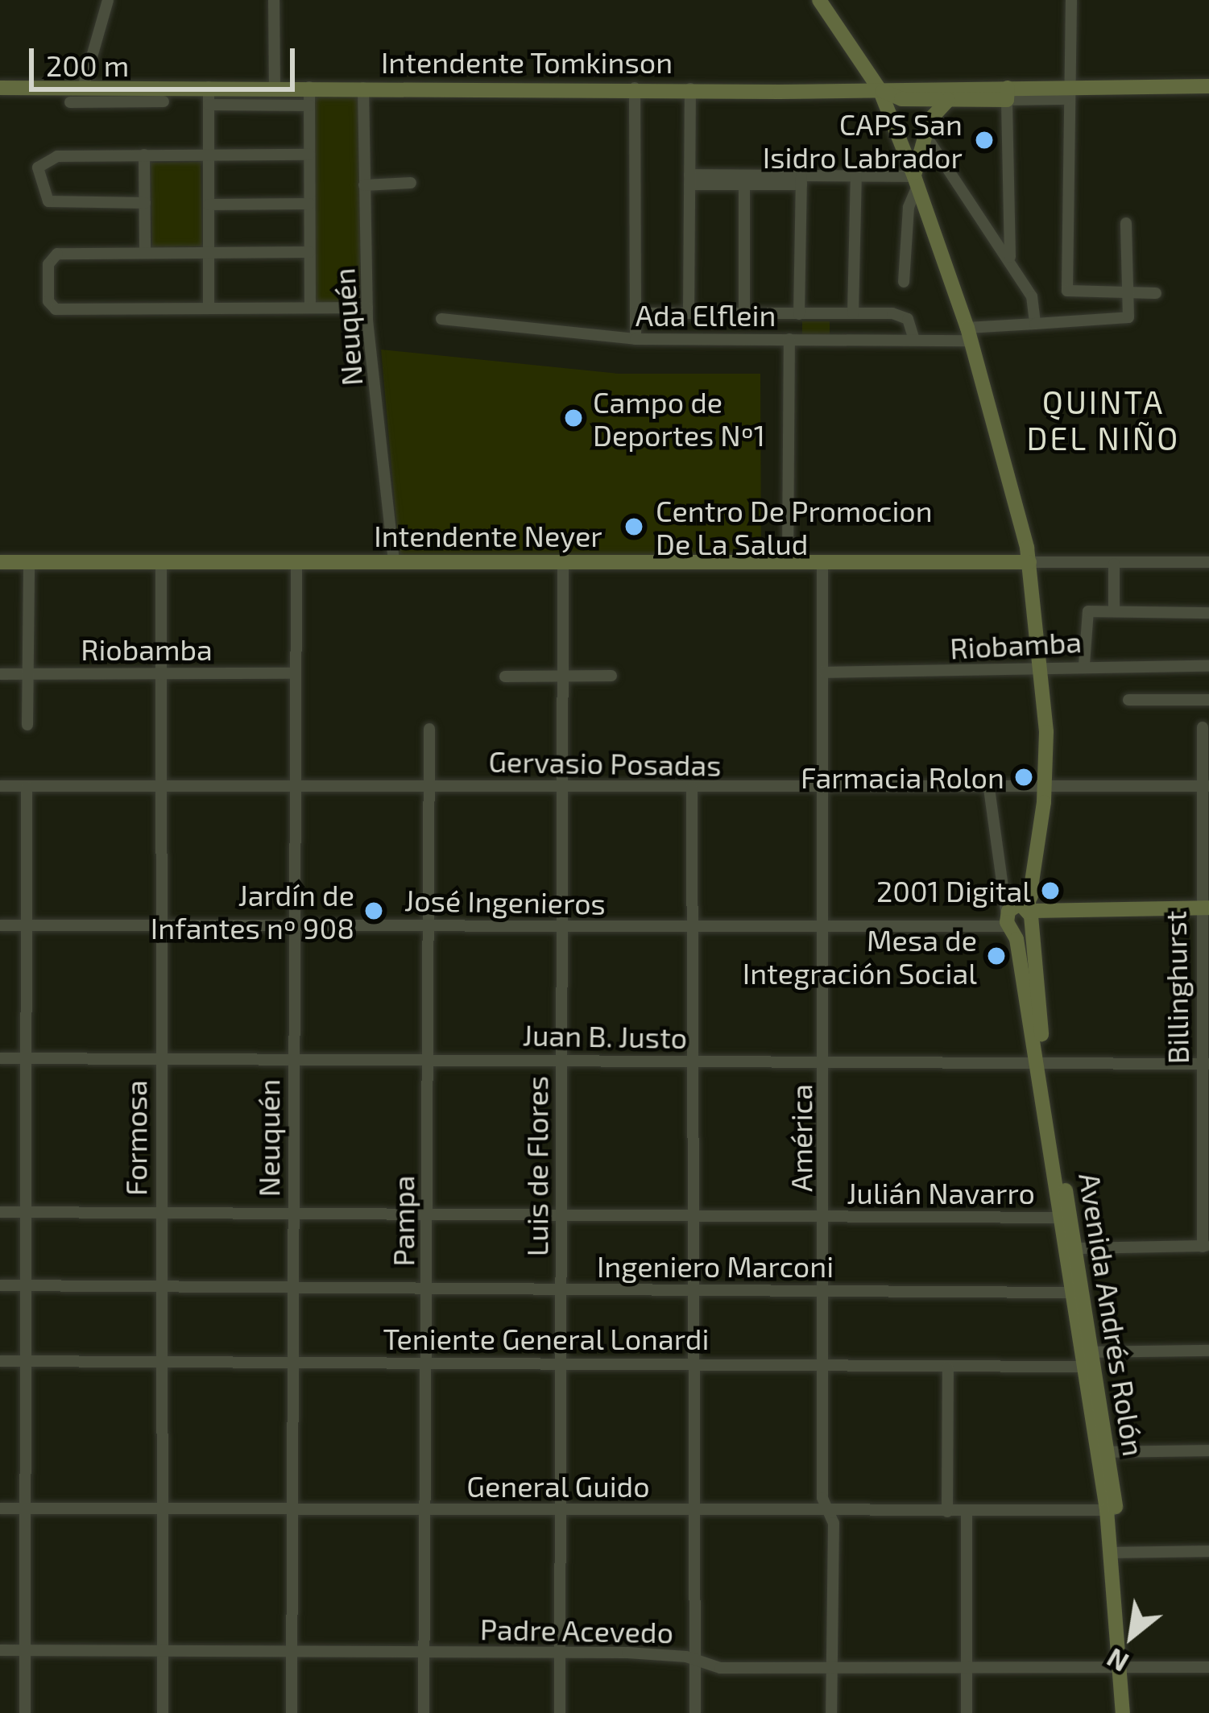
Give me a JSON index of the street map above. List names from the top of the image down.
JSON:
{
  "streets": {
    "street": [
      "Intendente Tomkinson",
      "Ada Elflein",
      "Neuquén",
      "Intendente Neyer",
      "Riobamba",
      "Gervasio Posadas",
      "José Ingenieros",
      "Billinghurst",
      "Juan B. Justo",
      "Formosa",
      "América",
      "Luis de Flores",
      "Julián Navarro",
      "Pampa",
      "Ingeniero Marconi",
      "Avenida Andrés Rolón",
      "Teniente General Lonardi",
      "General Guido",
      "Padre Acevedo"
    ]
  },
  "crossings": [
    ["Intendente Tomkinson", "Neuquén"],
    ["Intendente Tomkinson", "Avenida Andrés Rolón"],
    ["Ada Elflein", "Avenida Andrés Rolón"],
    ["Neuquén", "Intendente Neyer"],
    ["Neuquén", "Riobamba"],
    ["Neuquén", "Gervasio Posadas"],
    ["Neuquén", "José Ingenieros"],
    ["Neuquén", "Juan B. Justo"],
    ["Neuquén", "Julián Navarro"],
    ["Neuquén", "Ingeniero Marconi"],
    ["Neuquén", "Teniente General Lonardi"],
    ["Neuquén", "General Guido"],
    ["Neuquén", "Padre Acevedo"],
    ["Intendente Neyer", "Formosa"],
    ["Intendente Neyer", "América"],
    ["Intendente Neyer", "Luis de Flores"],
    ["Intendente Neyer", "Avenida Andrés Rolón"],
    ["Riobamba", "Formosa"],
    ["Riobamba", "América"],
    ["Riobamba", "Avenida Andrés Rolón"],
    ["Gervasio Posadas", "Billinghurst"],
    ["Gervasio Posadas", "Formosa"],
    ["Gervasio Posadas", "América"],
    ["Gervasio Posadas", "Luis de Flores"],
    ["Gervasio Posadas", "Pampa"],
    ["Gervasio Posadas", "Avenida Andrés Rolón"],
    ["José Ingenieros", "Billinghurst"],
    ["José Ingenieros", "Formosa"],
    ["José Ingenieros", "América"],
    ["José Ingenieros", "Luis de Flores"],
    ["José Ingenieros", "Pampa"],
    ["José Ingenieros", "Avenida Andrés Rolón"],
    ["Billinghurst", "Juan B. Justo"],
    ["Juan B. Justo", "Formosa"],
    ["Juan B. Justo", "América"],
    ["Juan B. Justo", "Luis de Flores"],
    ["Juan B. Justo", "Pampa"],
    ["Juan B. Justo", "Avenida Andrés Rolón"],
    ["Formosa", "Julián Navarro"],
    ["Formosa", "Ingeniero Marconi"],
    ["Formosa", "Teniente General Lonardi"],
    ["Formosa", "General Guido"],
    ["Formosa", "Padre Acevedo"],
    ["América", "Julián Navarro"],
    ["América", "Ingeniero Marconi"],
    ["América", "Teniente General Lonardi"],
    ["América", "General Guido"],
    ["América", "Padre Acevedo"],
    ["Luis de Flores", "Julián Navarro"],
    ["Luis de Flores", "Ingeniero Marconi"],
    ["Luis de Flores", "Teniente General Lonardi"],
    ["Luis de Flores", "General Guido"],
    ["Luis de Flores", "Padre Acevedo"],
    ["Julián Navarro", "Pampa"],
    ["Julián Navarro", "Avenida Andrés Rolón"],
    ["Pampa", "Ingeniero Marconi"],
    ["Pampa", "Teniente General Lonardi"],
    ["Pampa", "General Guido"],
    ["Pampa", "Padre Acevedo"],
    ["Ingeniero Marconi", "Avenida Andrés Rolón"],
    ["Avenida Andrés Rolón", "Teniente General Lonardi"],
    ["Avenida Andrés Rolón", "General Guido"],
    ["Avenida Andrés Rolón", "Padre Acevedo"]
  ],
  "districts": ["QUINTA DEL NIÑO"],
  "places": [
    "CAPS San Isidro Labrador",
    "Campo de Deportes Nº1",
    "Centro De Promocion De La Salud",
    "Farmacia Rolon",
    "2001 Digital",
    "Jardín de Infantes nº 908",
    "Mesa de Integración Social"
  ],
  "scale_bar": "200 m",
  "north": "bottom left"
}
